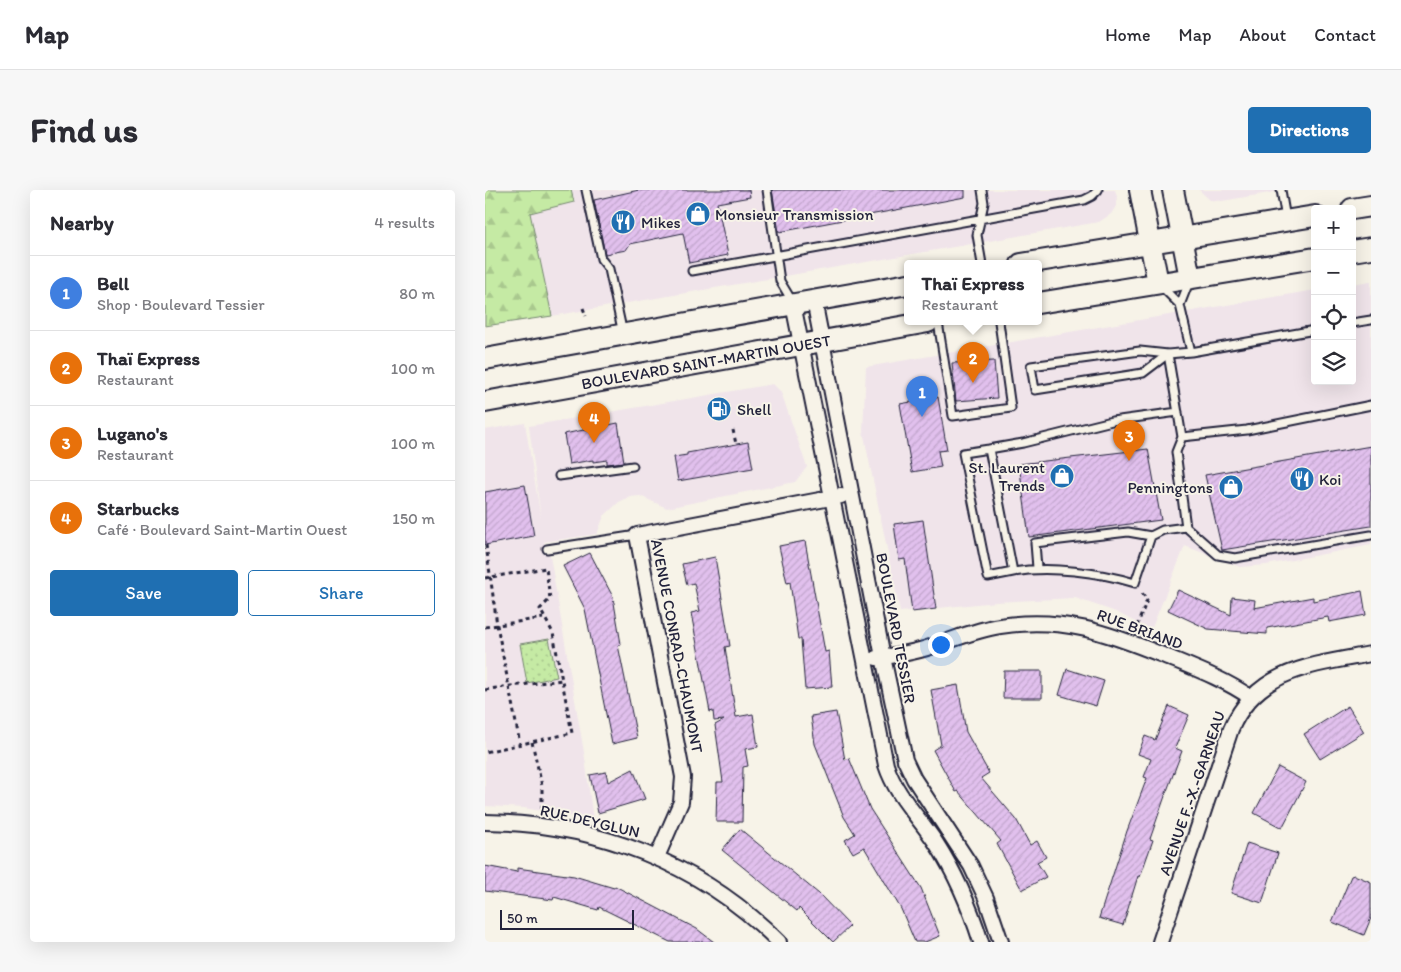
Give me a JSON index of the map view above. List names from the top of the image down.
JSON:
{
  "streets": {
    "main road": ["BOULEVARD SAINT-MARTIN OUEST"],
    "street": [
      "BOULEVARD TESSIER",
      "RUE BRIAND",
      "AVENUE CONRAD-CHAUMONT",
      "AVENUE F.-X.-GARNEAU",
      "RUE DEYGLUN"
    ]
  },
  "crossings": [
    ["BOULEVARD SAINT-MARTIN OUEST", "BOULEVARD TESSIER"],
    ["BOULEVARD TESSIER", "RUE BRIAND"],
    ["BOULEVARD TESSIER", "AVENUE CONRAD-CHAUMONT"],
    ["RUE BRIAND", "AVENUE F.-X.-GARNEAU"],
    ["AVENUE CONRAD-CHAUMONT", "RUE DEYGLUN"]
  ],
  "places": {
    "shop": ["Monsieur Transmission", "St. Laurent Trends", "Penningtons"],
    "restaurant": ["Mikes", "Koi"],
    "fuel station": ["Shell"]
  },
  "scale_bar": "50 m",
  "page": {
    "header": "Map",
    "nav": [
      "Home",
      "Map",
      "About",
      "Contact"
    ],
    "buttons": [
      "Directions",
      ["Save", "Share"]
    ],
    "title": "Find us",
    "heading": ["Nearby", "4 results"],
    "map_buttons": ["+", "−"],
    "list": [
      {
        "mark": "1",
        "name": "Bell",
        "note": "Shop · Boulevard Tessier",
        "value": "80 m"
      },
      {
        "mark": "2",
        "name": "Thaï Express",
        "note": "Restaurant",
        "value": "100 m"
      },
      {
        "mark": "3",
        "name": "Lugano's",
        "note": "Restaurant",
        "value": "100 m"
      },
      {
        "mark": "4",
        "name": "Starbucks",
        "note": "Café · Boulevard Saint-Martin Ouest",
        "value": "150 m"
      }
    ],
    "popup": ["Thaï Express", "Restaurant"],
    "pins": [
      "2",
      "1",
      "4",
      "3"
    ],
    "scale": "50 m"
  }
}
